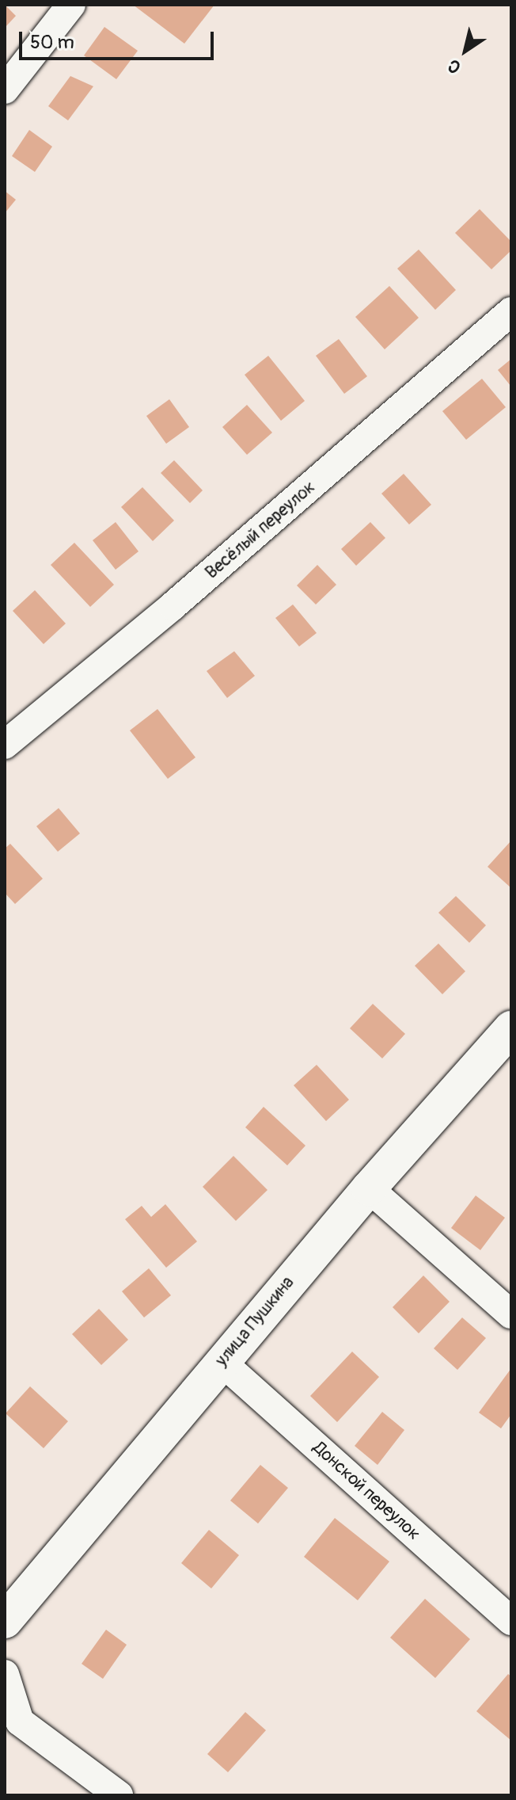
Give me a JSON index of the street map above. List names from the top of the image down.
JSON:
{
  "streets": {
    "main road": ["улица Пушкина"],
    "street": ["Весёлый переулок", "Донской переулок"]
  },
  "crossings": [
    ["улица Пушкина", "Донской переулок"]
  ],
  "scale_bar": "50 m",
  "north": "bottom left"
}
